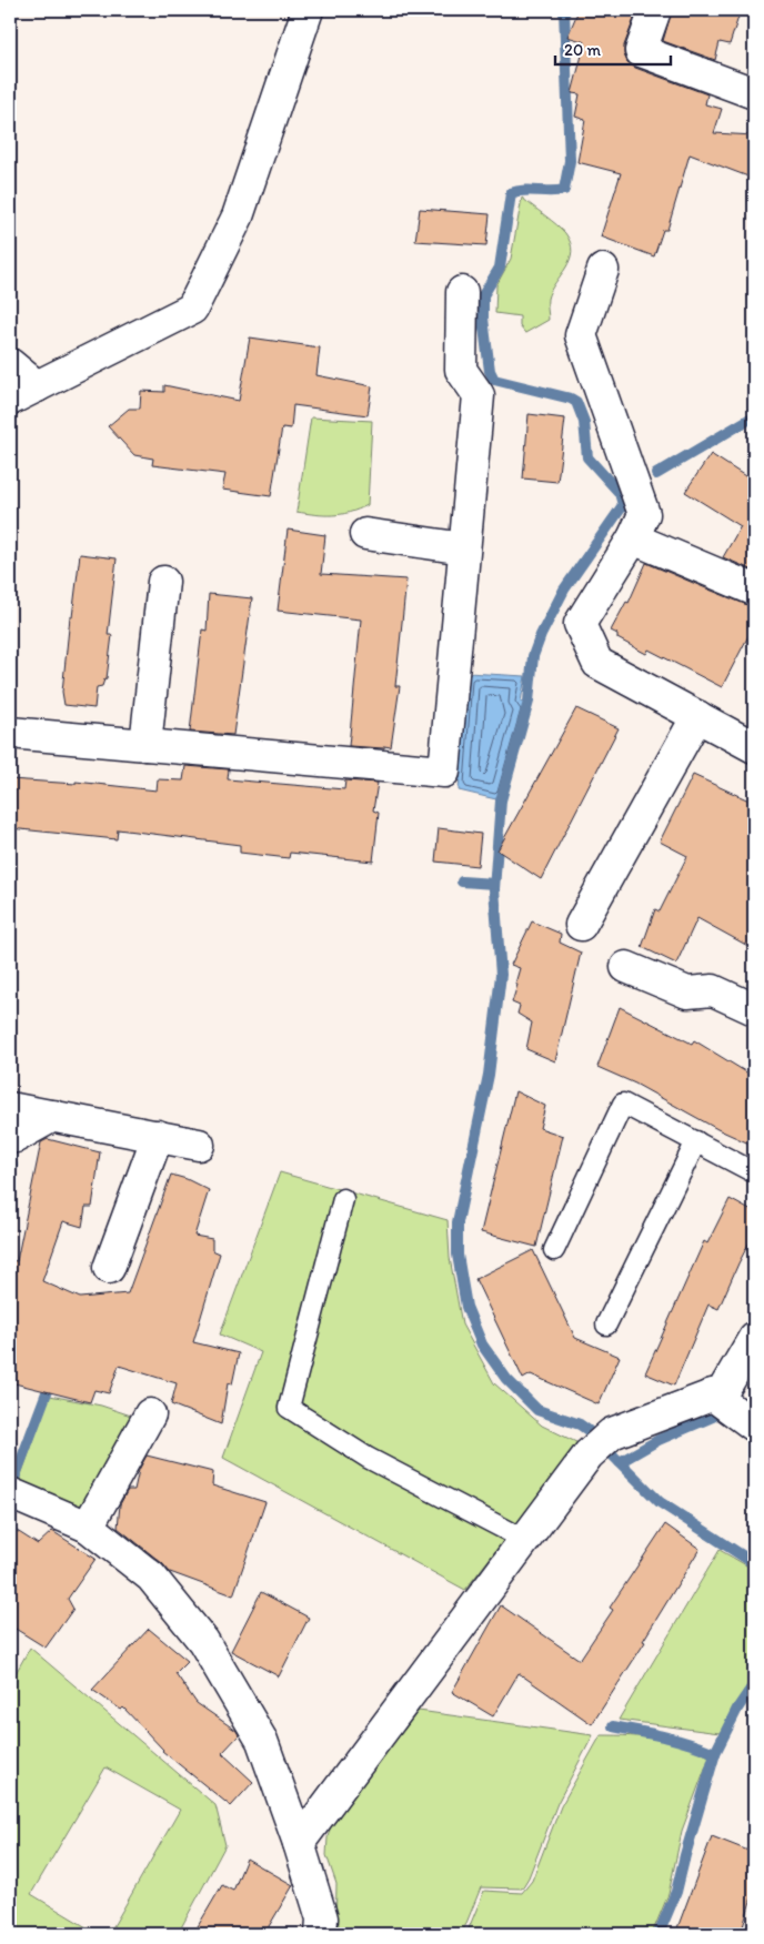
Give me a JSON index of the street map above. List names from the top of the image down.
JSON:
{
  "scale_bar": "20 m"
}
